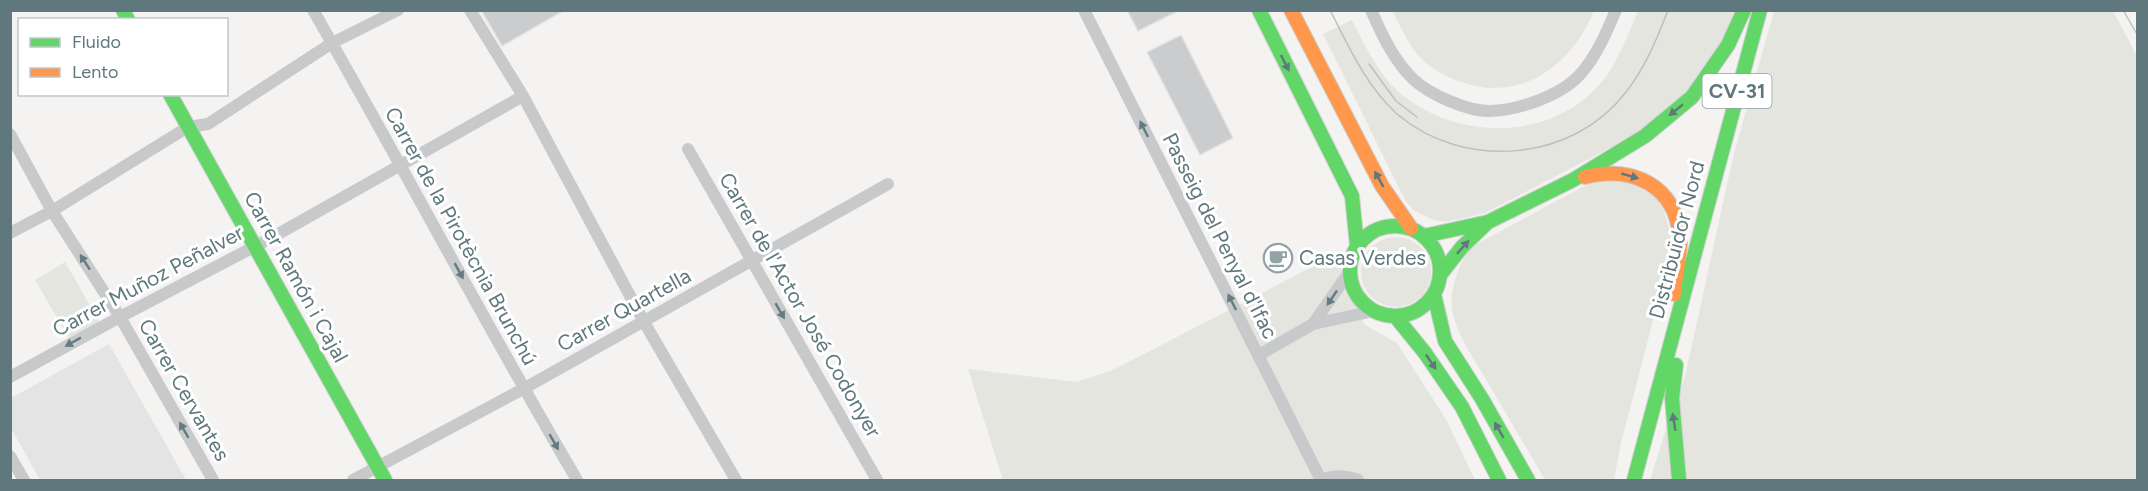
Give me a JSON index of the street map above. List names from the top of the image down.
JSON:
{
  "streets": {
    "main road": ["CV-31", "Distribuïdor Nord", "Carrer Ramón i Cajal"],
    "street": [
      "Carrer de la Pirotècnia Brunchú",
      "Passeig del Penyal d'Ifac",
      "Carrer Muñoz Peñalver",
      "Carrer de l'Actor José Codonyer",
      "Carrer Quartella",
      "Carrer Cervantes"
    ]
  },
  "crossings": [
    ["Carrer de la Pirotècnia Brunchú", "Carrer Muñoz Peñalver"],
    ["Carrer de la Pirotècnia Brunchú", "Carrer Quartella"],
    ["Carrer Ramón i Cajal", "Carrer Muñoz Peñalver"],
    ["Carrer Ramón i Cajal", "Carrer Quartella"],
    ["Carrer Muñoz Peñalver", "Carrer Cervantes"],
    ["Carrer de l'Actor José Codonyer", "Carrer Quartella"]
  ],
  "one_way": [
    "Carrer de la Pirotècnia Brunchú",
    "Passeig del Penyal d'Ifac",
    "Carrer de l'Actor José Codonyer",
    "Carrer Cervantes"
  ],
  "places": {
    "cafe": ["Casas Verdes"]
  },
  "legend": ["Fluido", "Lento"]
}
